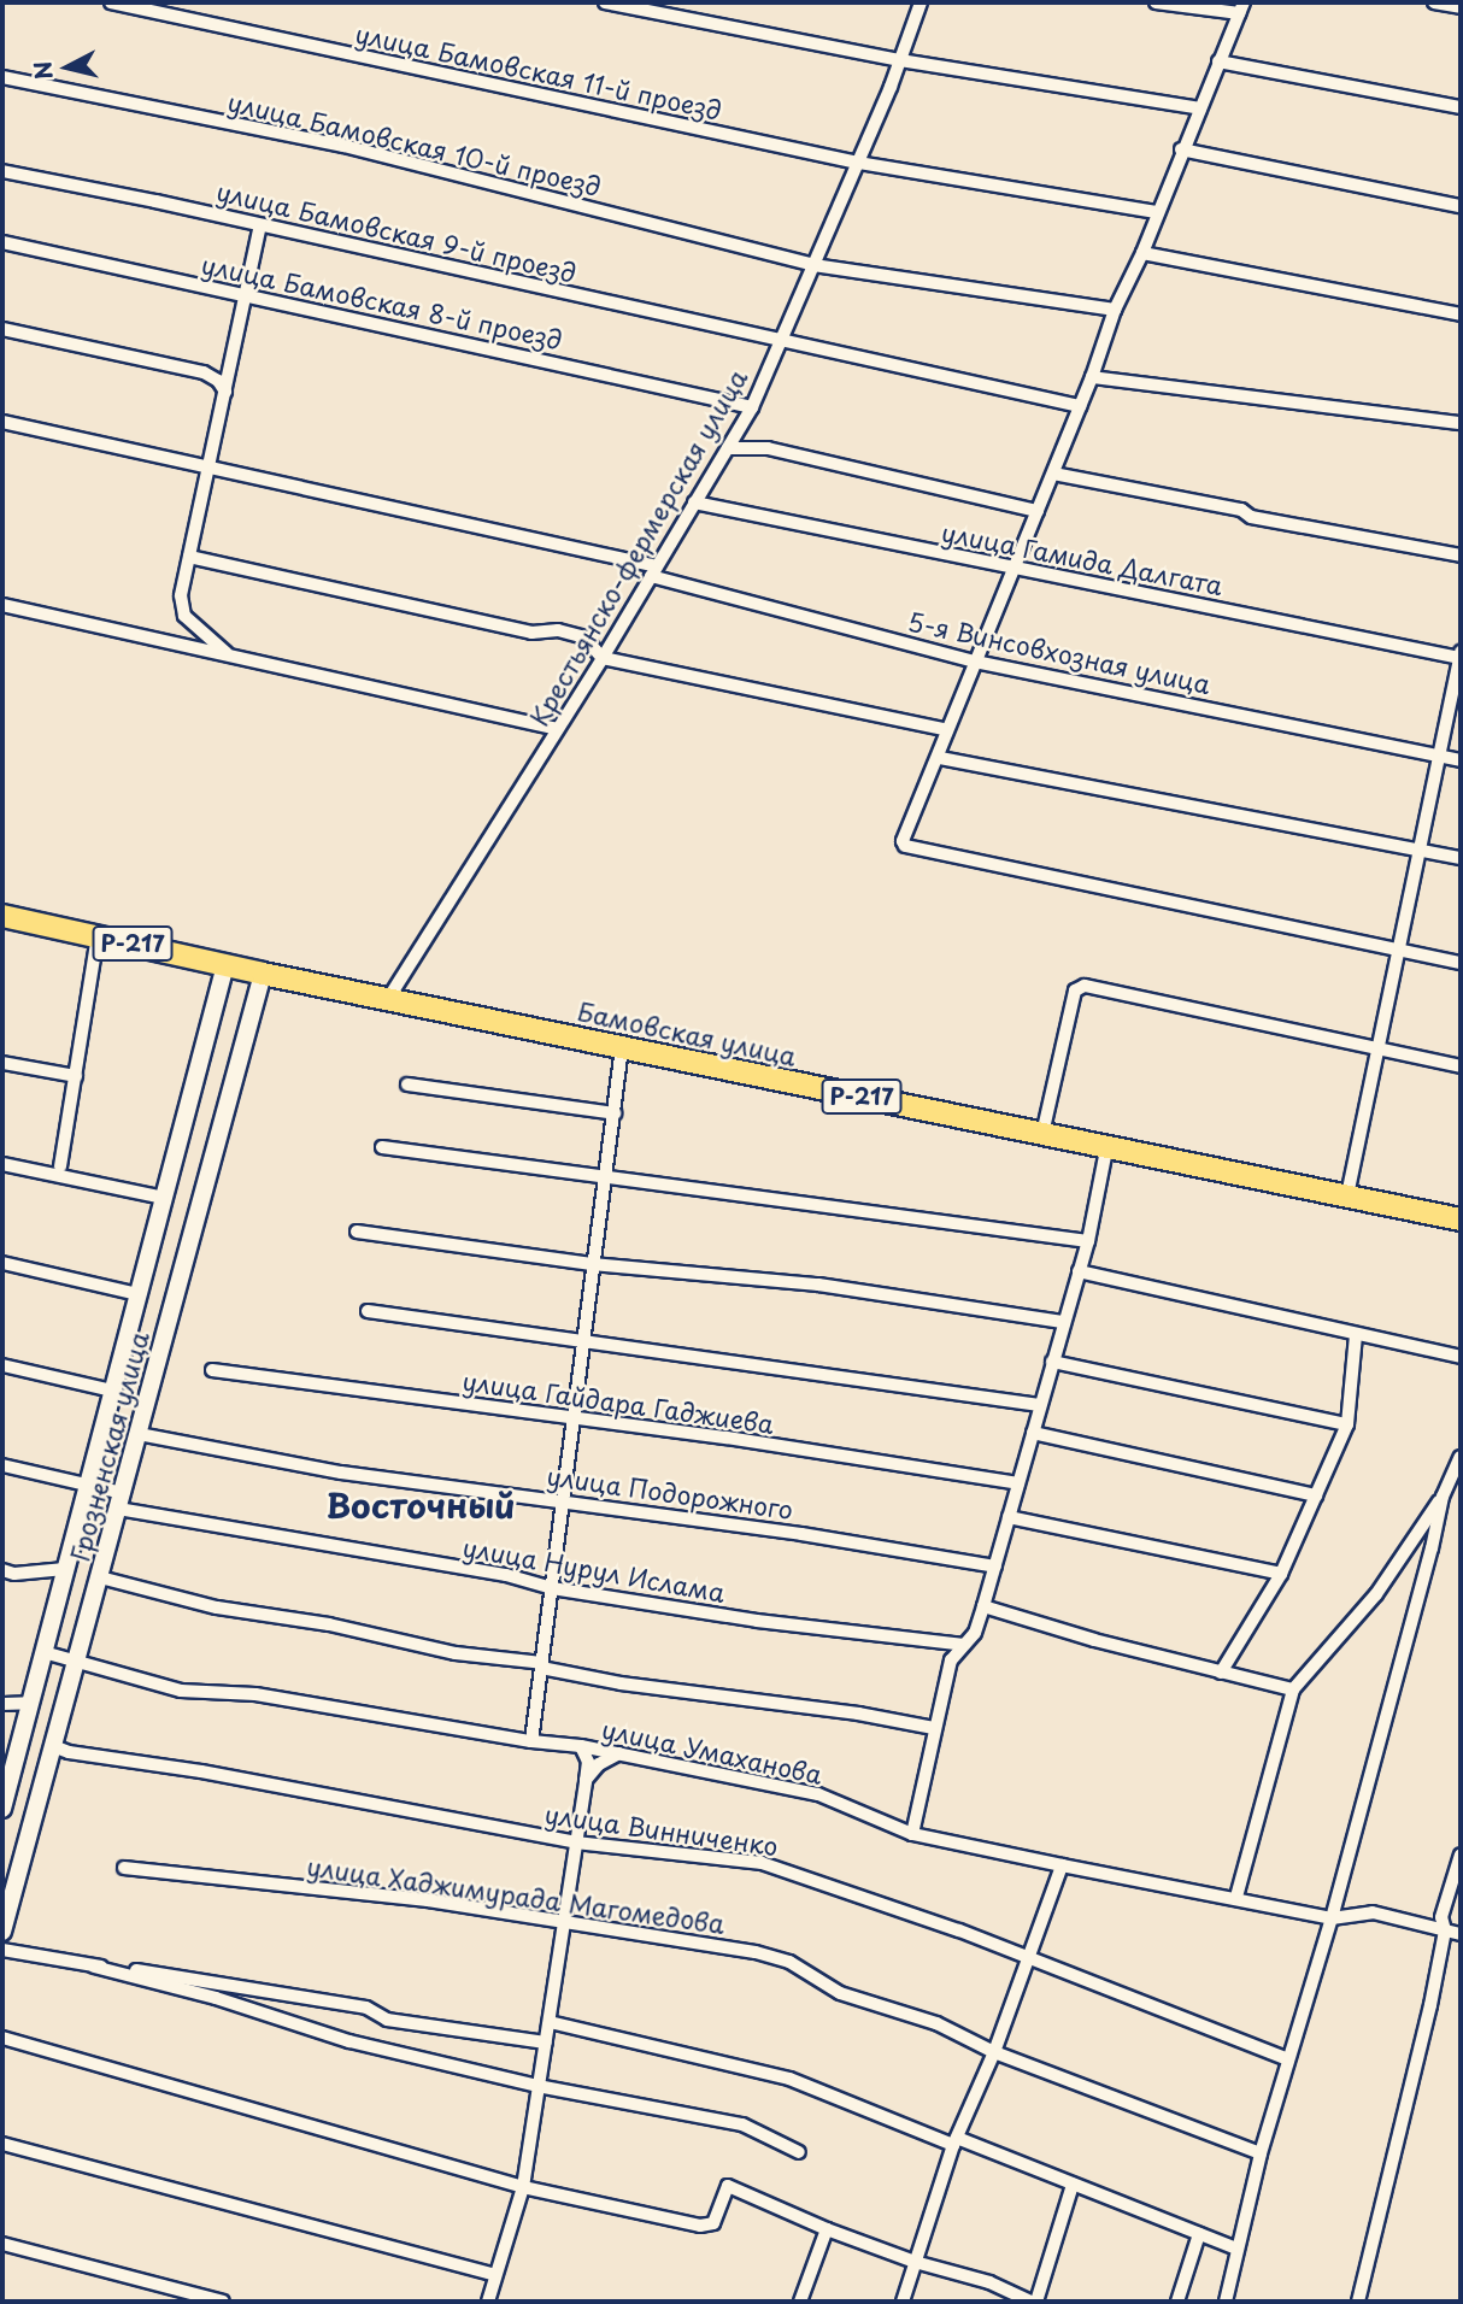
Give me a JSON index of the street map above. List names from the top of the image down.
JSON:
{
  "streets": {
    "highway": ["Р-217", "Бамовская улица"],
    "street": [
      "улица Бамовская 11-й проезд",
      "улица Бамовская 10-й проезд",
      "улица Бамовская 9-й проезд",
      "улица Бамовская 8-й проезд",
      "Крестьянско-фермерская улица",
      "улица Гамида Далгата",
      "5-я Винсовхозная улица",
      "улица Гайдара Гаджиева",
      "Грозненская улица",
      "улица Подорожного",
      "улица Нурул Ислама",
      "улица Умаханова",
      "улица Винниченко",
      "улица Хаджимурада Магомедова"
    ]
  },
  "crossings": [
    ["улица Бамовская 11-й проезд", "Крестьянско-фермерская улица"],
    ["улица Бамовская 10-й проезд", "Крестьянско-фермерская улица"],
    ["улица Бамовская 9-й проезд", "Крестьянско-фермерская улица"],
    ["улица Бамовская 8-й проезд", "Крестьянско-фермерская улица"],
    ["Крестьянско-фермерская улица", "улица Гамида Далгата"],
    ["Крестьянско-фермерская улица", "5-я Винсовхозная улица"],
    ["Крестьянско-фермерская улица", "Бамовская улица"],
    ["Бамовская улица", "Грозненская улица"],
    ["Грозненская улица", "улица Подорожного"],
    ["Грозненская улица", "улица Нурул Ислама"],
    ["Грозненская улица", "улица Умаханова"],
    ["Грозненская улица", "улица Винниченко"]
  ],
  "districts": ["Восточный"],
  "north": "left"
}
